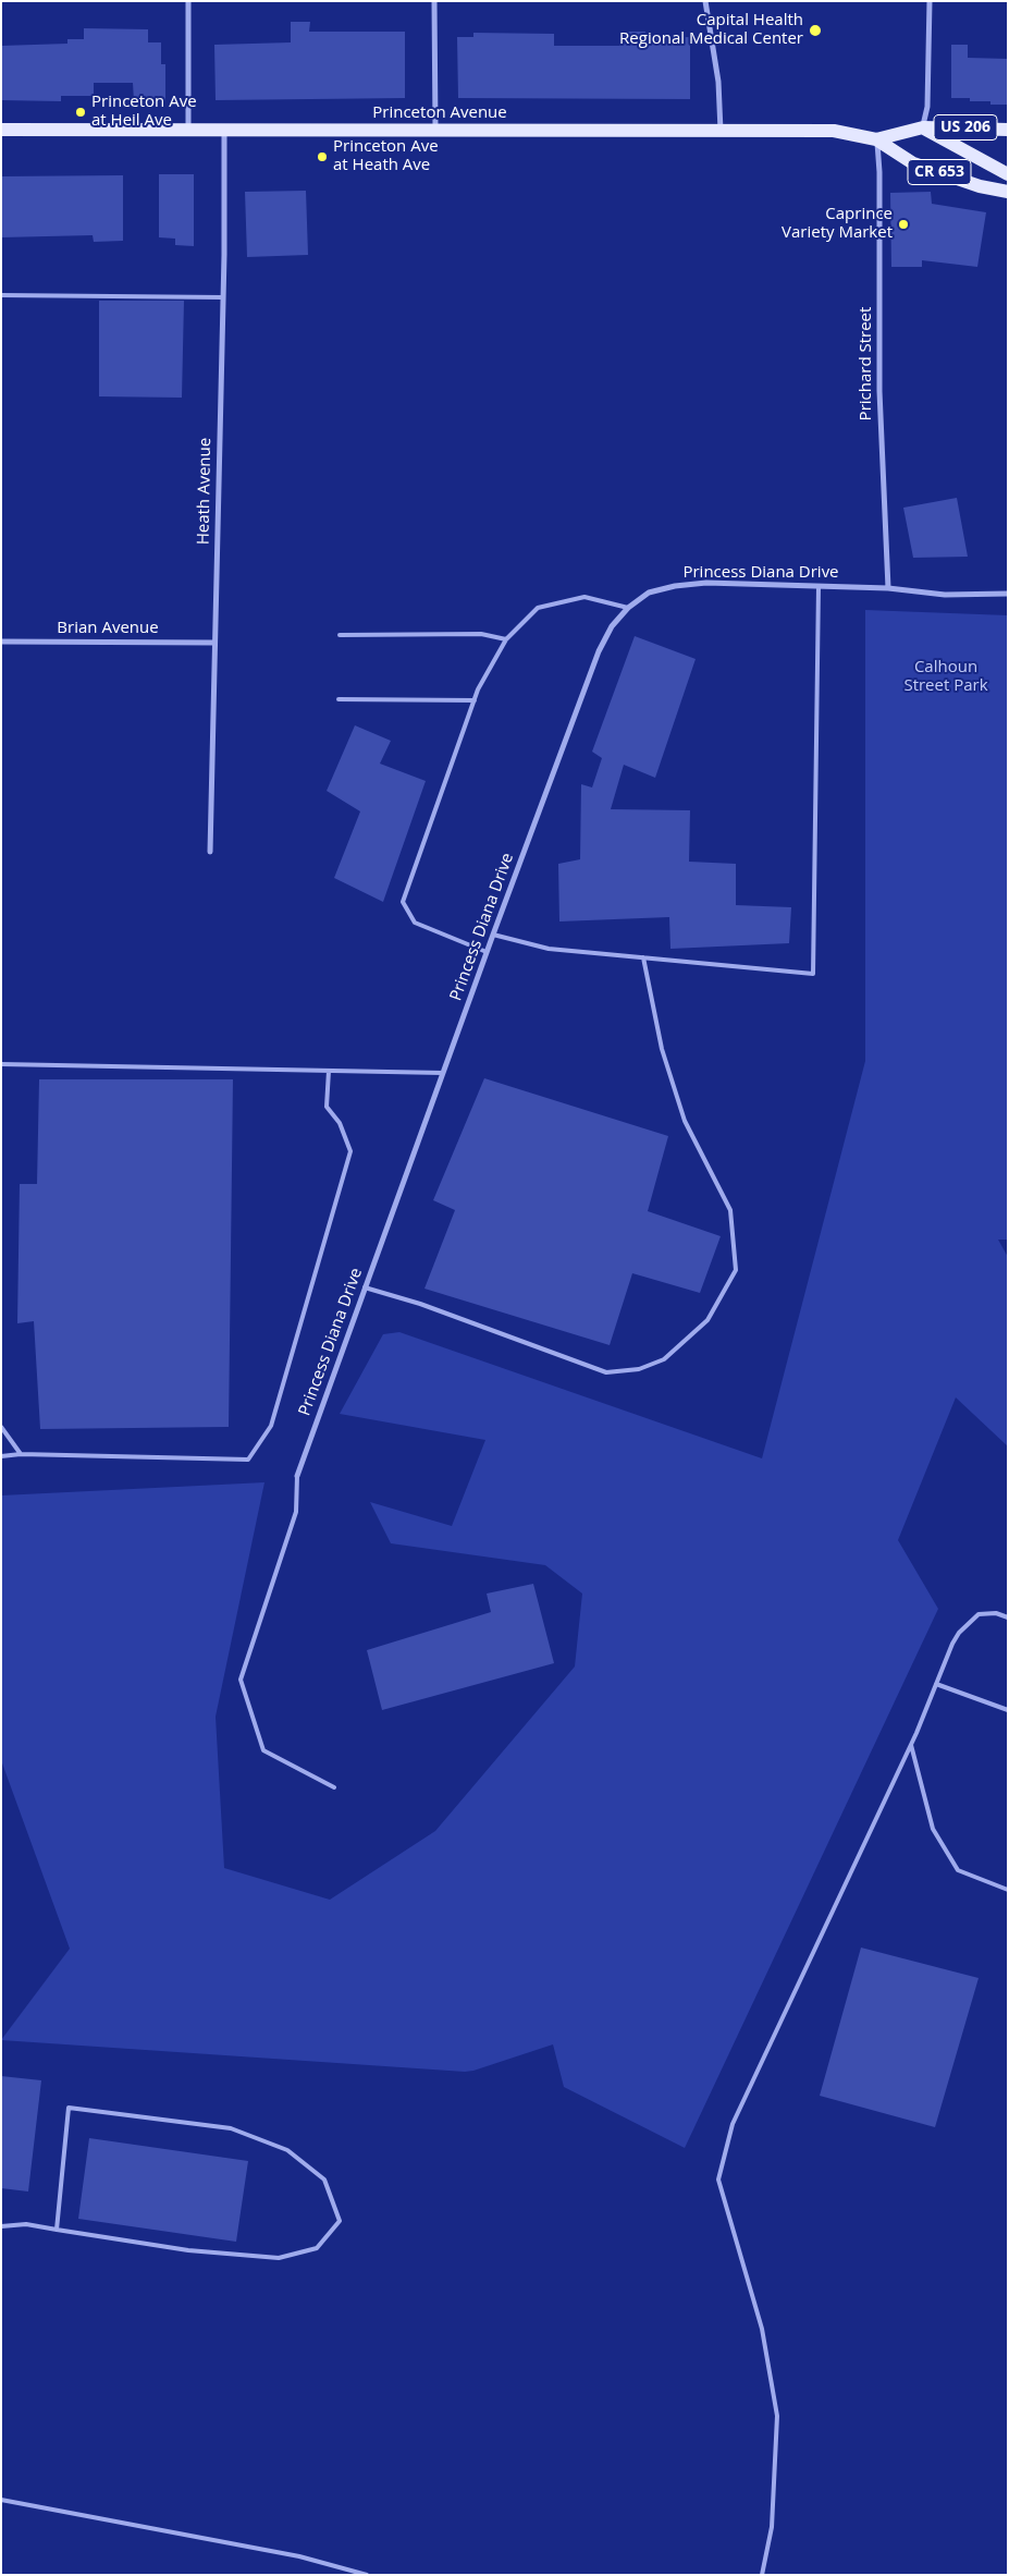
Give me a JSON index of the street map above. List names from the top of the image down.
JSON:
{
  "streets": {
    "main road": ["Princeton Avenue", "US 206", "CR 653"],
    "street": [
      "Prichard Street",
      "Heath Avenue",
      "Princess Diana Drive",
      "Brian Avenue"
    ]
  },
  "crossings": [
    ["Princeton Avenue", "US 206"],
    ["Princeton Avenue", "CR 653"],
    ["Princeton Avenue", "Prichard Street"],
    ["Princeton Avenue", "Heath Avenue"],
    ["US 206", "CR 653"],
    ["US 206", "Prichard Street"],
    ["CR 653", "Prichard Street"],
    ["Prichard Street", "Princess Diana Drive"],
    ["Heath Avenue", "Brian Avenue"]
  ],
  "parks": ["Calhoun Street Park"],
  "places": [
    "Capital Health Regional Medical Center",
    "Princeton Ave at Heil Ave",
    "Princeton Ave at Heath Ave",
    "Caprince Variety Market"
  ]
}
